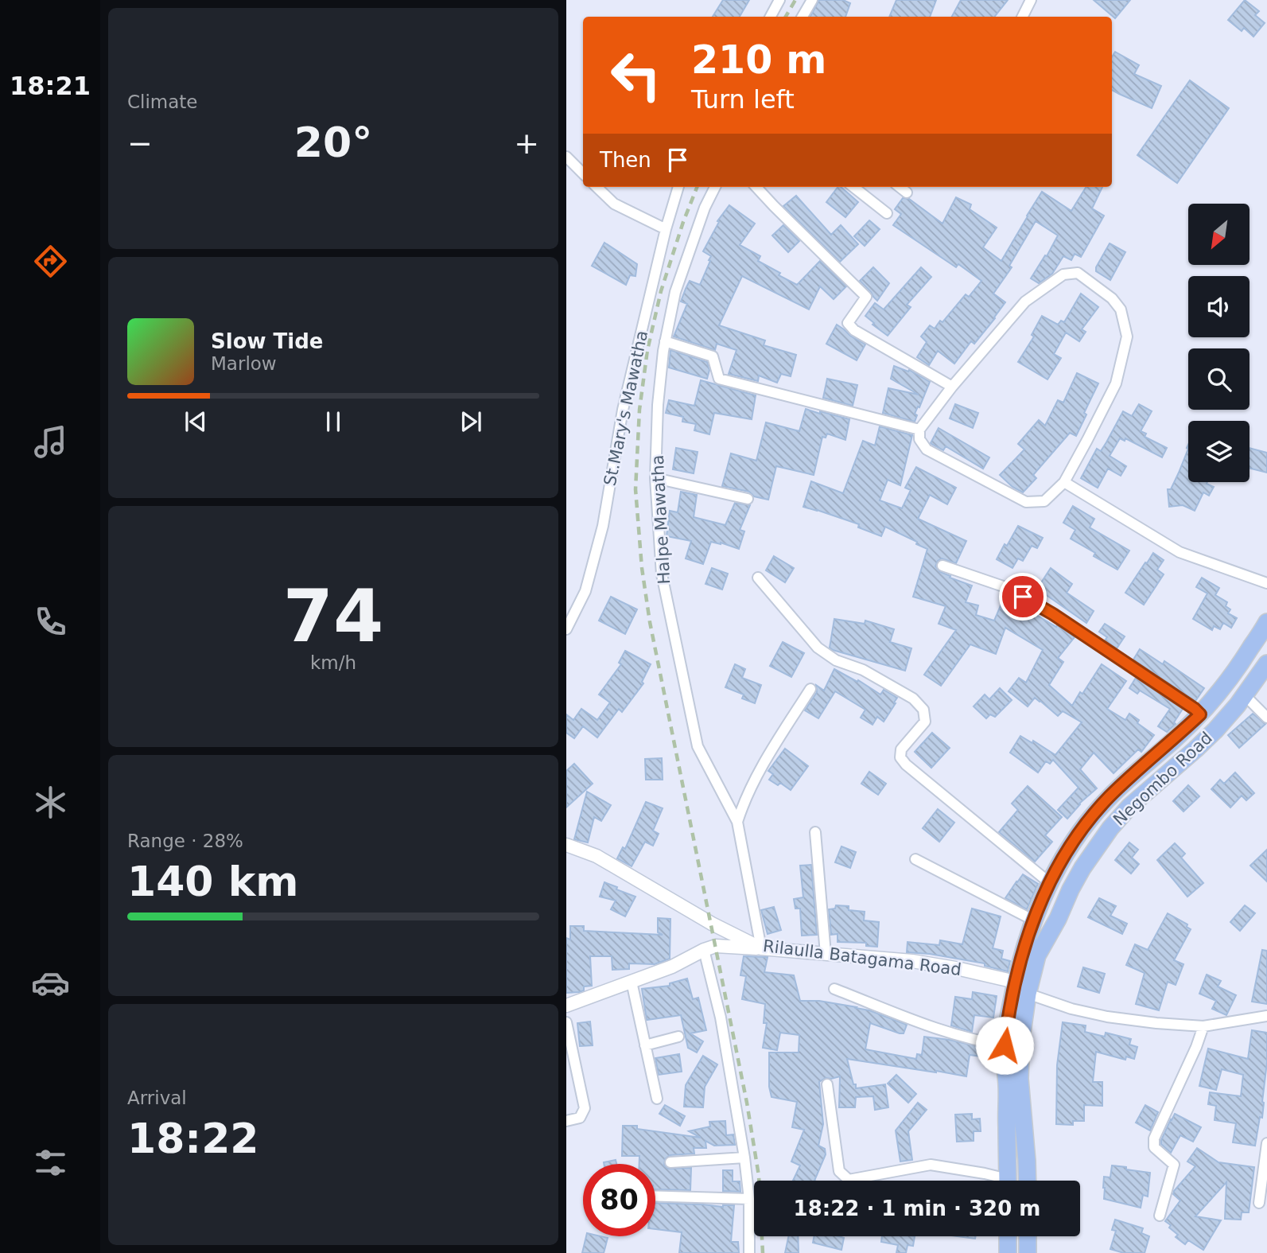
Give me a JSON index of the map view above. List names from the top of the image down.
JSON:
{
  "streets": {
    "highway": ["Negombo Road"],
    "street": ["St.Mary's Mawatha", "Halpe Mawatha", "Rilaulla Batagama Road"]
  },
  "crossings": [
    ["Halpe Mawatha", "Rilaulla Batagama Road"],
    ["Negombo Road", "Rilaulla Batagama Road"]
  ],
  "north": "bottom left",
  "page": {
    "tabs": "18:21",
    "tile": [
      "Climate",
      ["74", "km/h"],
      ["Range · 28%", "140 km"],
      ["Arrival", "18:22"]
    ],
    "turn": ["210 m", "Turn left"],
    "heat": ["−", "20°", "+"],
    "then": "Then",
    "song": ["Slow Tide", "Marlow"],
    "limit": "80",
    "trip": "18:22 · 1 min · 320 m"
  }
}
